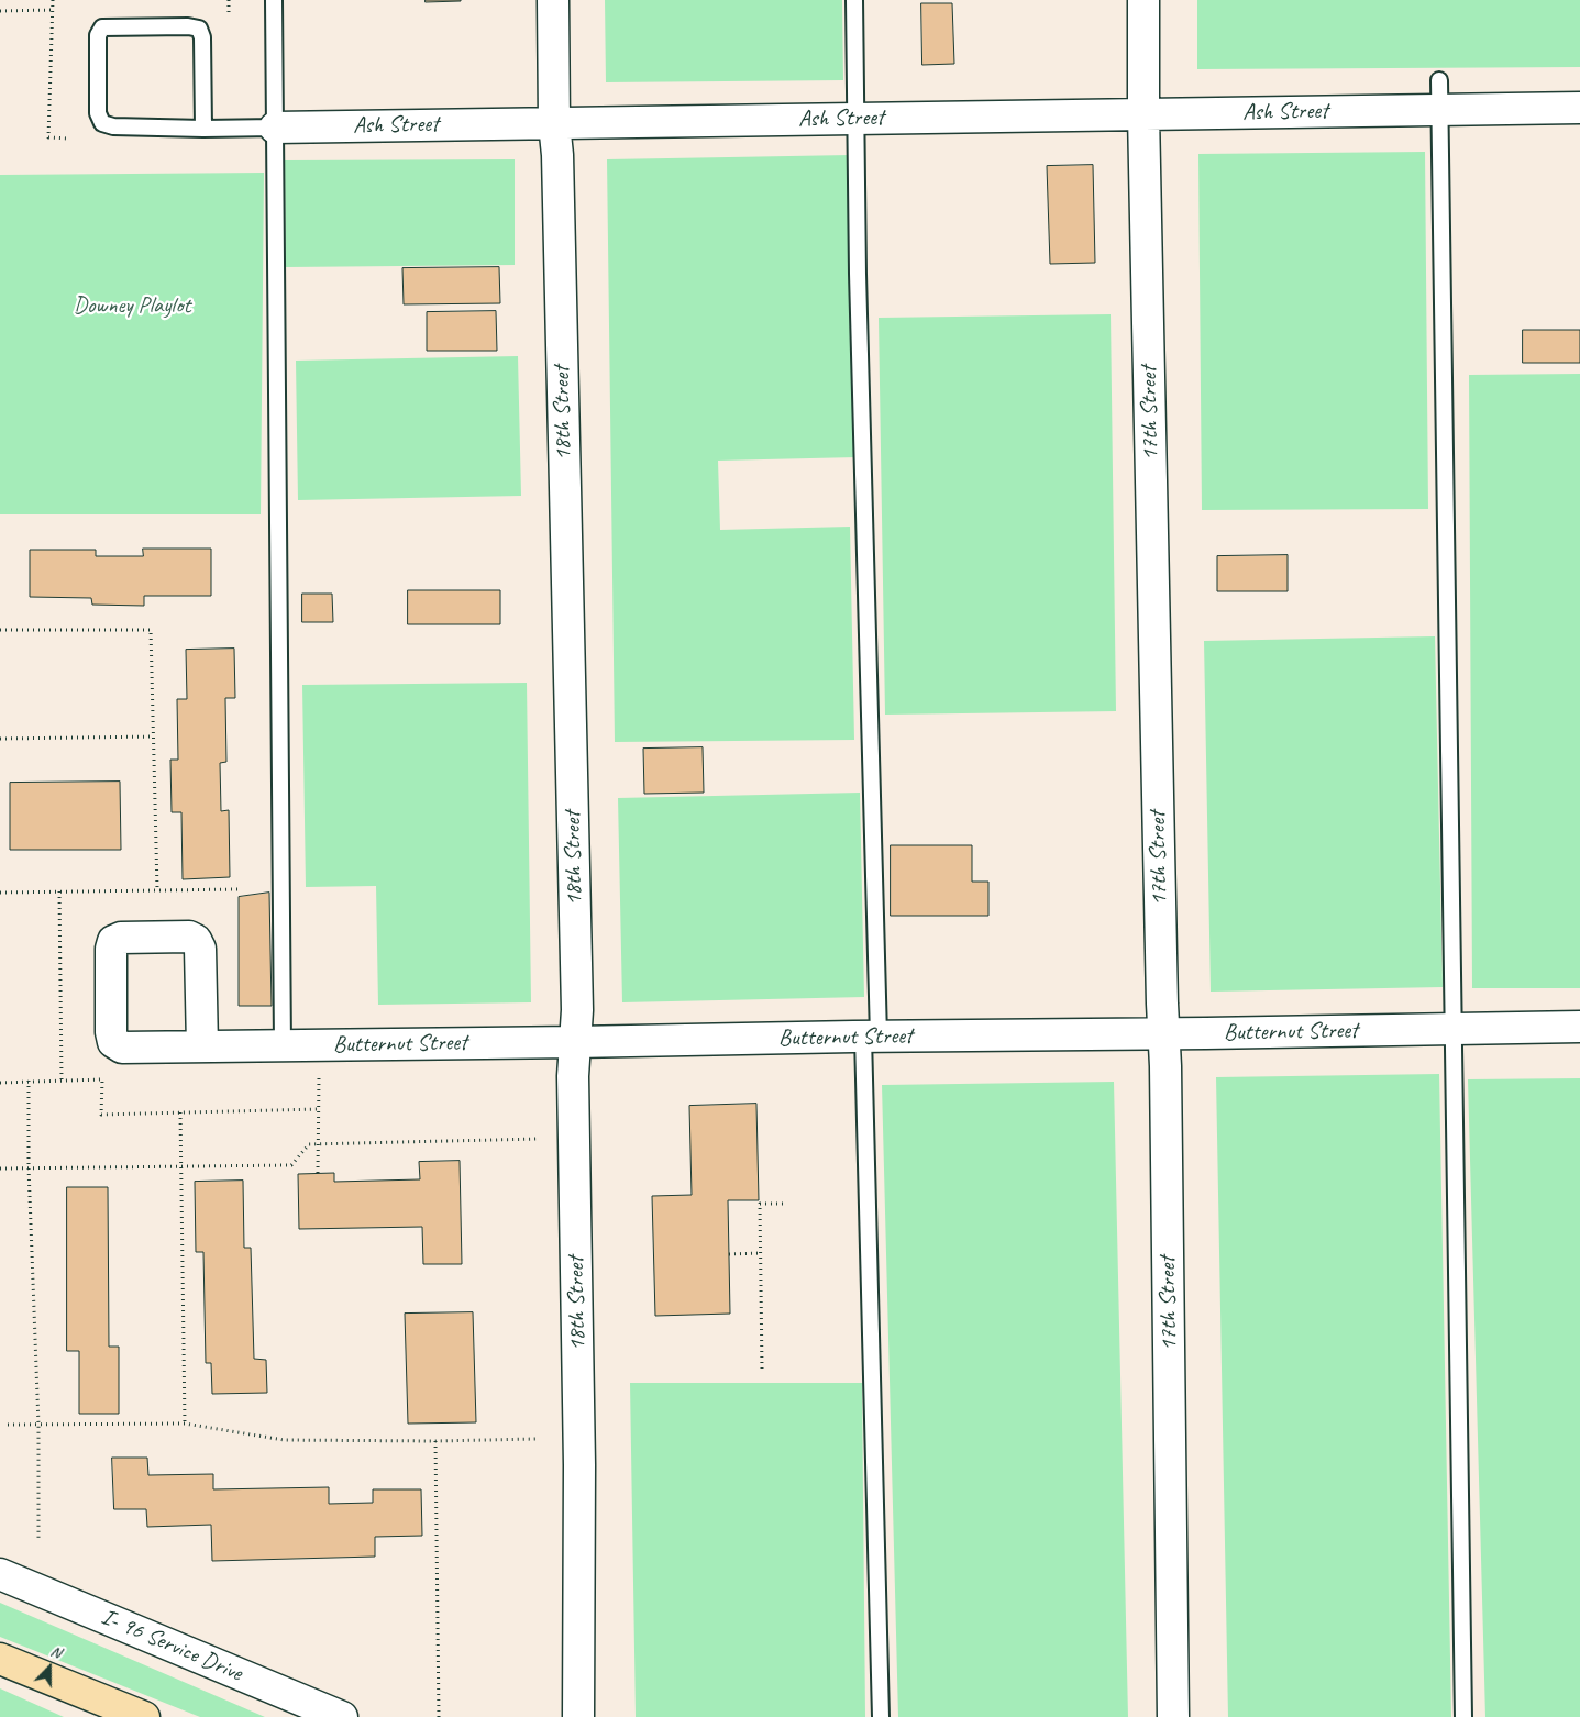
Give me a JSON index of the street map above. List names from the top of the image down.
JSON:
{
  "streets": {
    "street": [
      "Ash Street",
      "18th Street",
      "17th Street",
      "Butternut Street",
      "I- 96 Service Drive"
    ]
  },
  "crossings": [
    ["Ash Street", "18th Street"],
    ["Ash Street", "17th Street"],
    ["18th Street", "Butternut Street"],
    ["17th Street", "Butternut Street"]
  ],
  "parks": ["Downey Playlot"],
  "north": "top"
}
